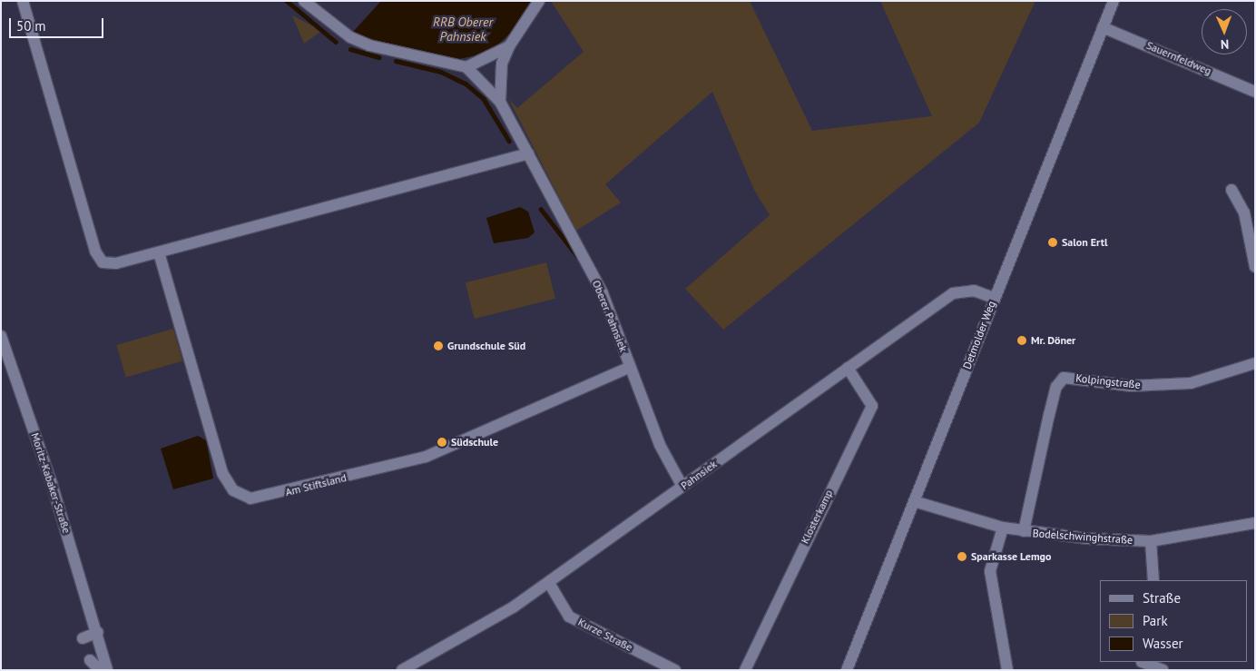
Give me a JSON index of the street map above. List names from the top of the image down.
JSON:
{
  "streets": {
    "street": [
      "Sauernfeldweg",
      "Oberer Pahnsiek",
      "Detmolder Weg",
      "Kolpingstraße",
      "Pahnsiek",
      "Moritz-Kabaker-Straße",
      "Am Stiftsland",
      "Klosterkamp",
      "Bodelschwinghstraße",
      "Kurze Straße"
    ]
  },
  "crossings": [
    ["Sauernfeldweg", "Detmolder Weg"],
    ["Oberer Pahnsiek", "Pahnsiek"],
    ["Oberer Pahnsiek", "Am Stiftsland"],
    ["Detmolder Weg", "Pahnsiek"],
    ["Detmolder Weg", "Bodelschwinghstraße"],
    ["Kolpingstraße", "Bodelschwinghstraße"],
    ["Pahnsiek", "Klosterkamp"],
    ["Pahnsiek", "Kurze Straße"]
  ],
  "water": ["RRB Oberer Pahnsiek"],
  "places": [
    "Salon Ertl",
    "Mr. Döner",
    "Grundschule Süd",
    "Südschule",
    "Sparkasse Lemgo"
  ],
  "legend": ["Straße", "Park", "Wasser"],
  "scale_bar": "50 m",
  "north": "bottom"
}
